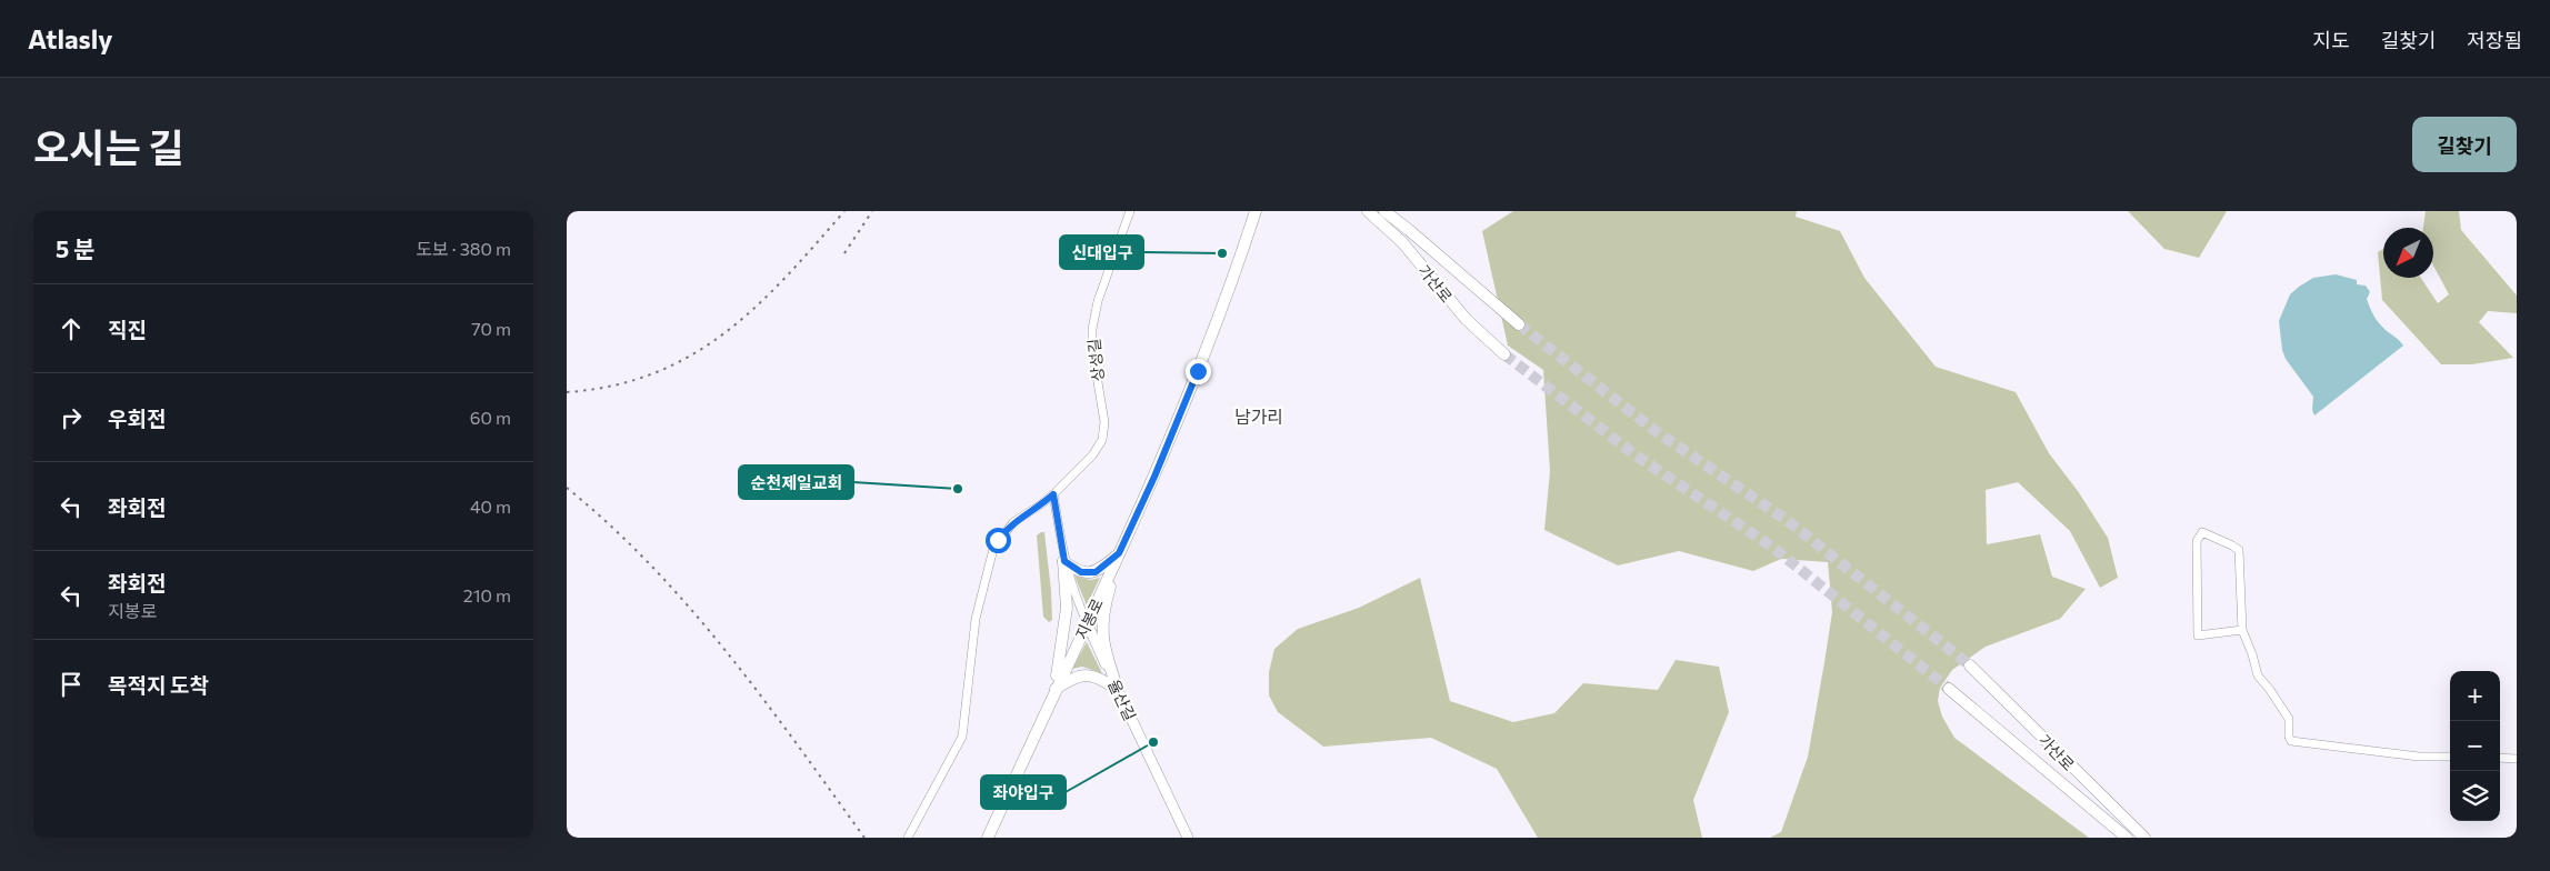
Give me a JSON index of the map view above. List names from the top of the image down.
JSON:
{
  "streets": {
    "main road": ["가산로", "지봉로"],
    "street": ["상성길", "율산길"]
  },
  "crossings": [
    ["지봉로", "율산길"]
  ],
  "districts": ["남가리"],
  "places": ["신대입구", "순천제일교회", "좌야입구"],
  "north": "bottom left",
  "page": {
    "header": "Atlasly",
    "nav": ["지도", "길찾기", "저장됨"],
    "title": "오시는 길",
    "buttons": "길찾기",
    "heading": ["5 분", "도보 · 380 m"],
    "list": [
      ["직진", "70 m"],
      ["우회전", "60 m"],
      ["좌회전", "40 m"],
      ["좌회전", "지봉로", "210 m"],
      "목적지 도착"
    ],
    "map_buttons": ["+", "−"]
  }
}
